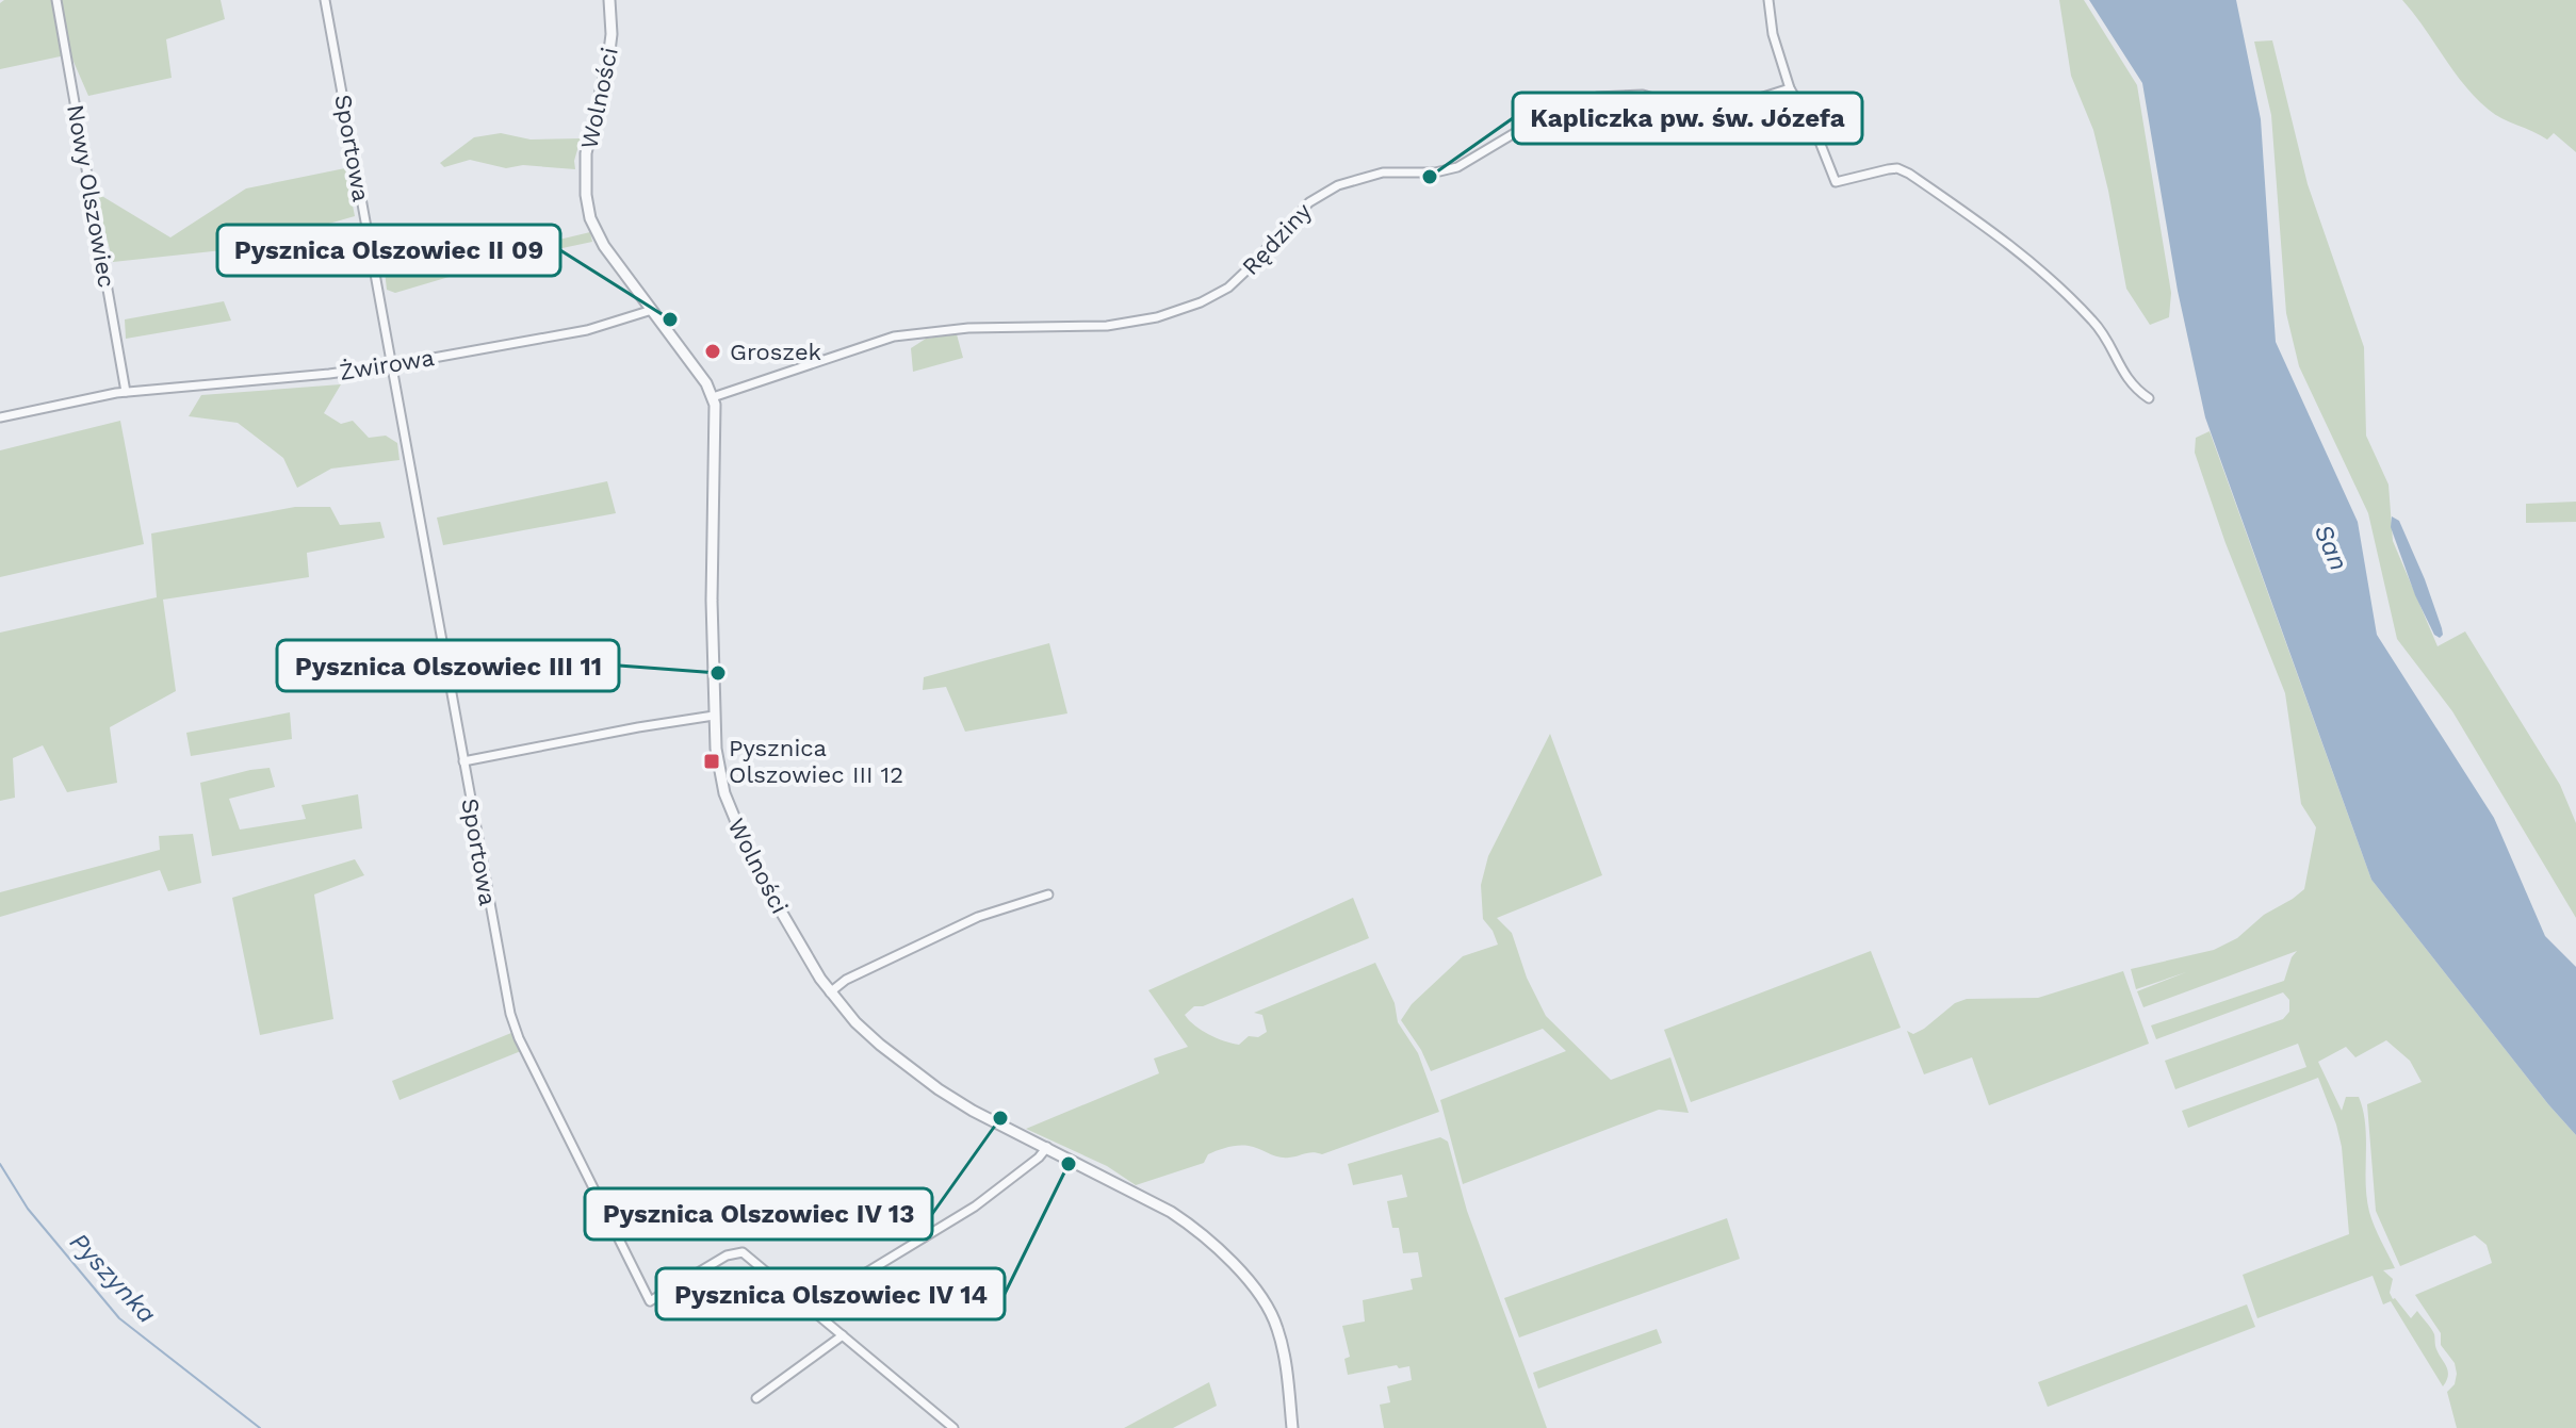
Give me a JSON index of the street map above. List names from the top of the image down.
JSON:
{
  "streets": {
    "street": [
      "Wolności",
      "Sportowa",
      "Nowy Olszowiec",
      "Rędziny",
      "Żwirowa"
    ]
  },
  "crossings": [
    ["Wolności", "Rędziny"],
    ["Wolności", "Żwirowa"],
    ["Sportowa", "Żwirowa"],
    ["Nowy Olszowiec", "Żwirowa"]
  ],
  "water": ["San", "Pyszynka"],
  "places": {
    "other": [
      "Kapliczka pw. św. Józefa",
      "Pysznica Olszowiec II 09",
      "Groszek",
      "Pysznica Olszowiec III 11",
      "Pysznica Olszowiec IV 13",
      "Pysznica Olszowiec IV 14"
    ],
    "transit": ["Pysznica Olszowiec III 12"]
  }
}
